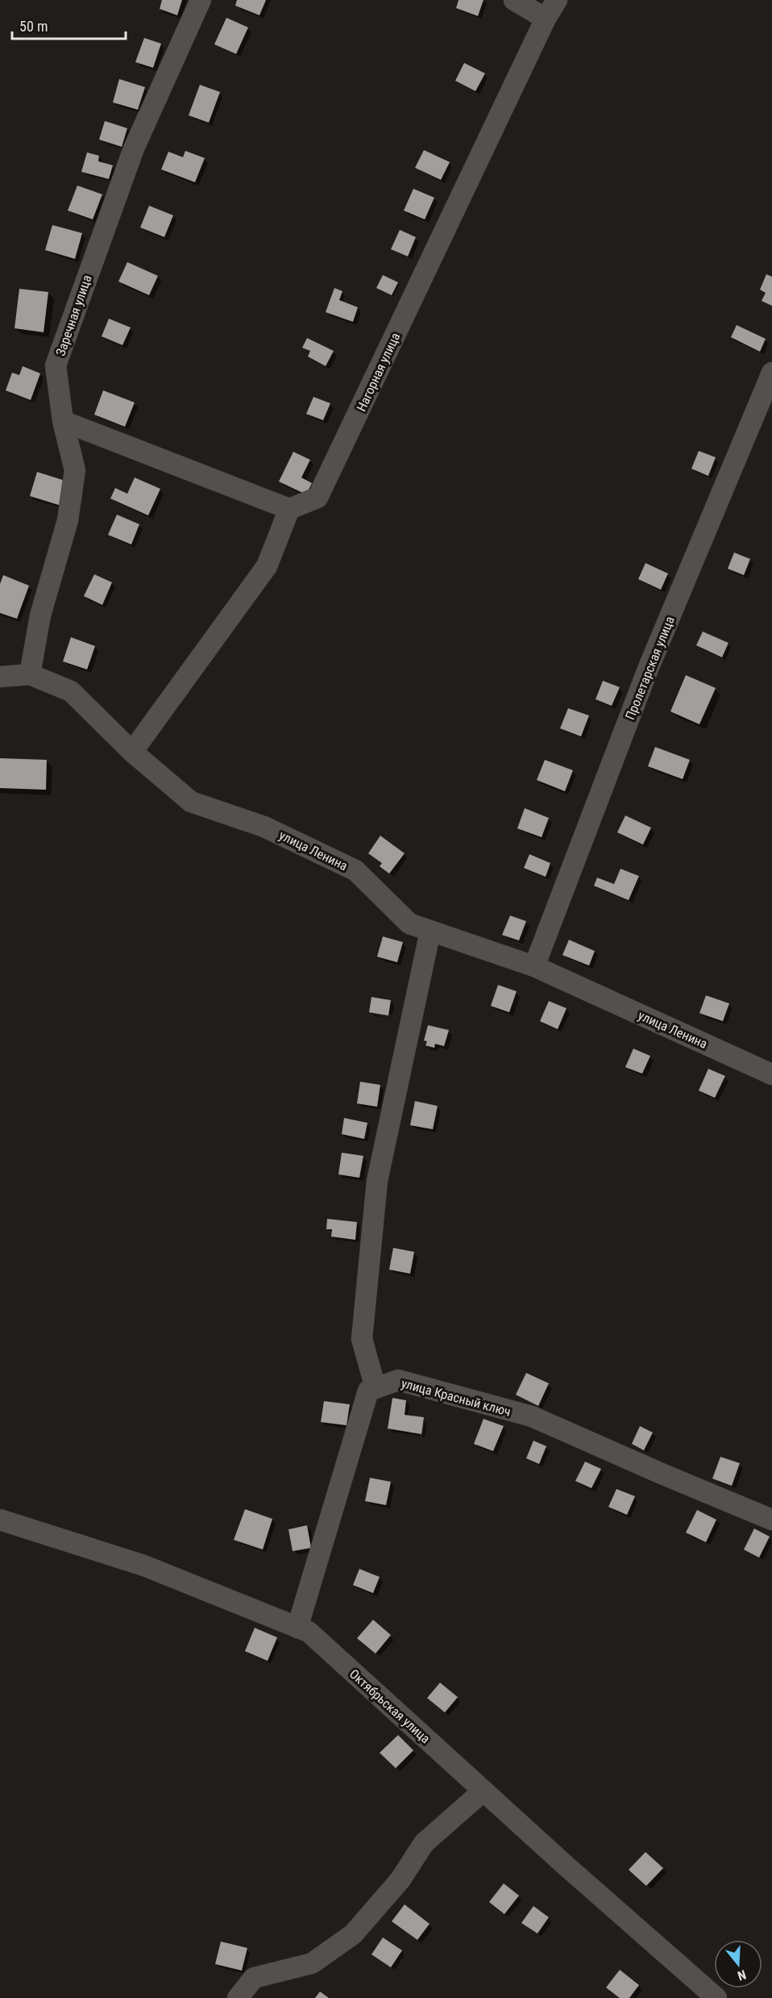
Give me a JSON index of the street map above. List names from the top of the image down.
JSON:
{
  "streets": {
    "street": [
      "Заречная улица",
      "Нагорная улица",
      "Пролетарская улица",
      "улица Ленина",
      "улица Красный ключ",
      "Октябрьская улица"
    ]
  },
  "crossings": [
    ["Заречная улица", "улица Ленина"],
    ["Пролетарская улица", "улица Ленина"]
  ],
  "scale_bar": "50 m",
  "north": "bottom"
}
